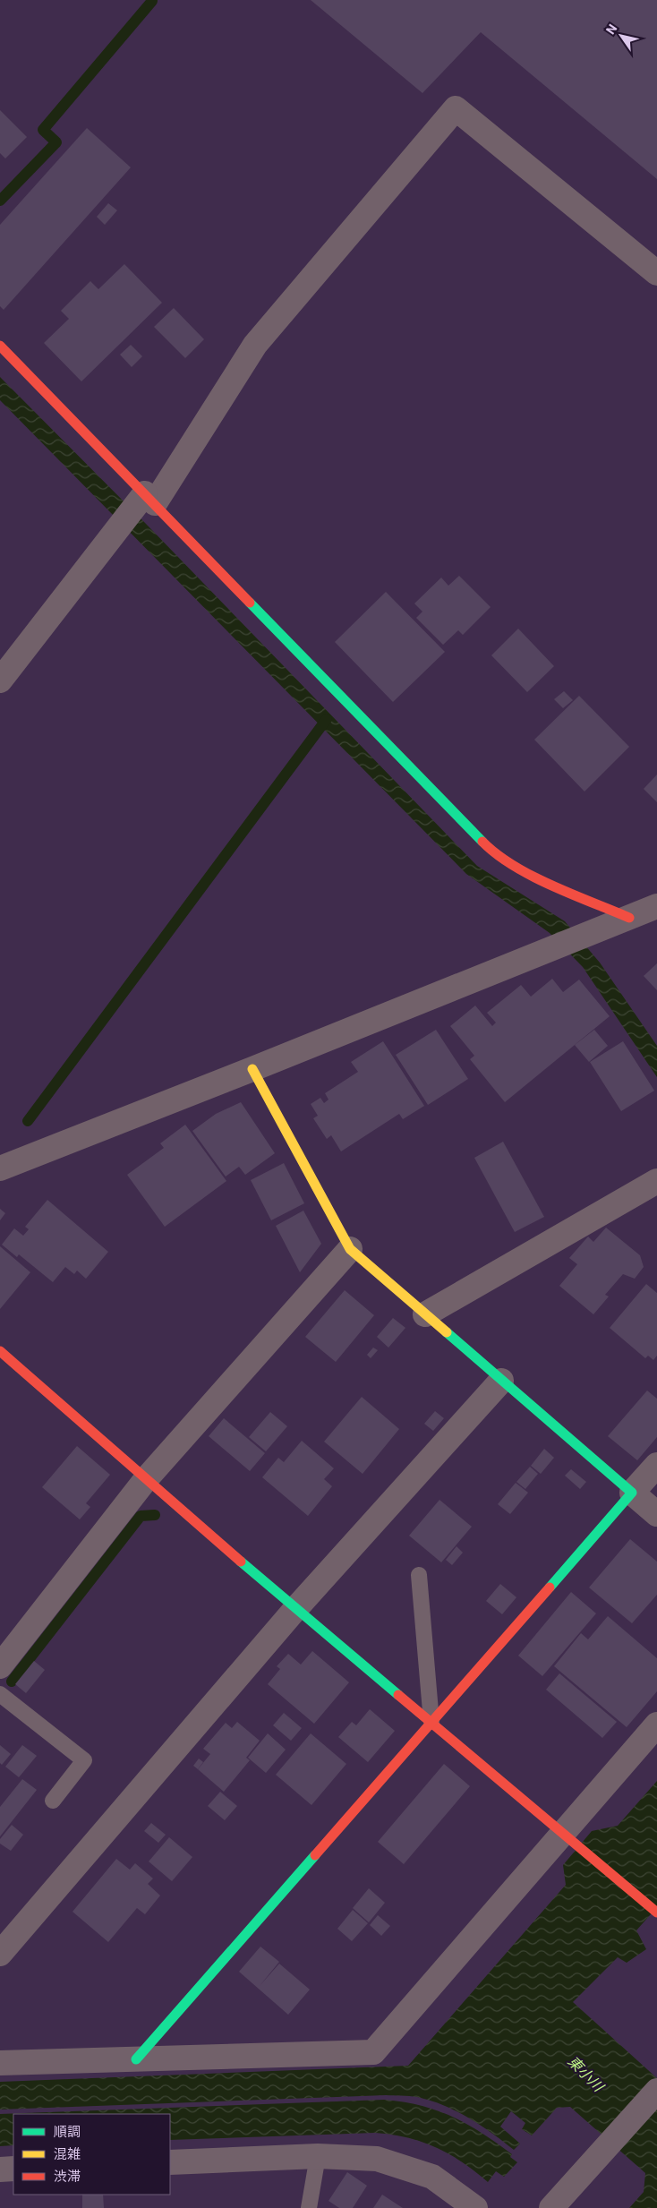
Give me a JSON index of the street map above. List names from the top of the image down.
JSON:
{
  "water": ["東小川"],
  "legend": ["順調", "混雑", "渋滞"],
  "north": "top left"
}
